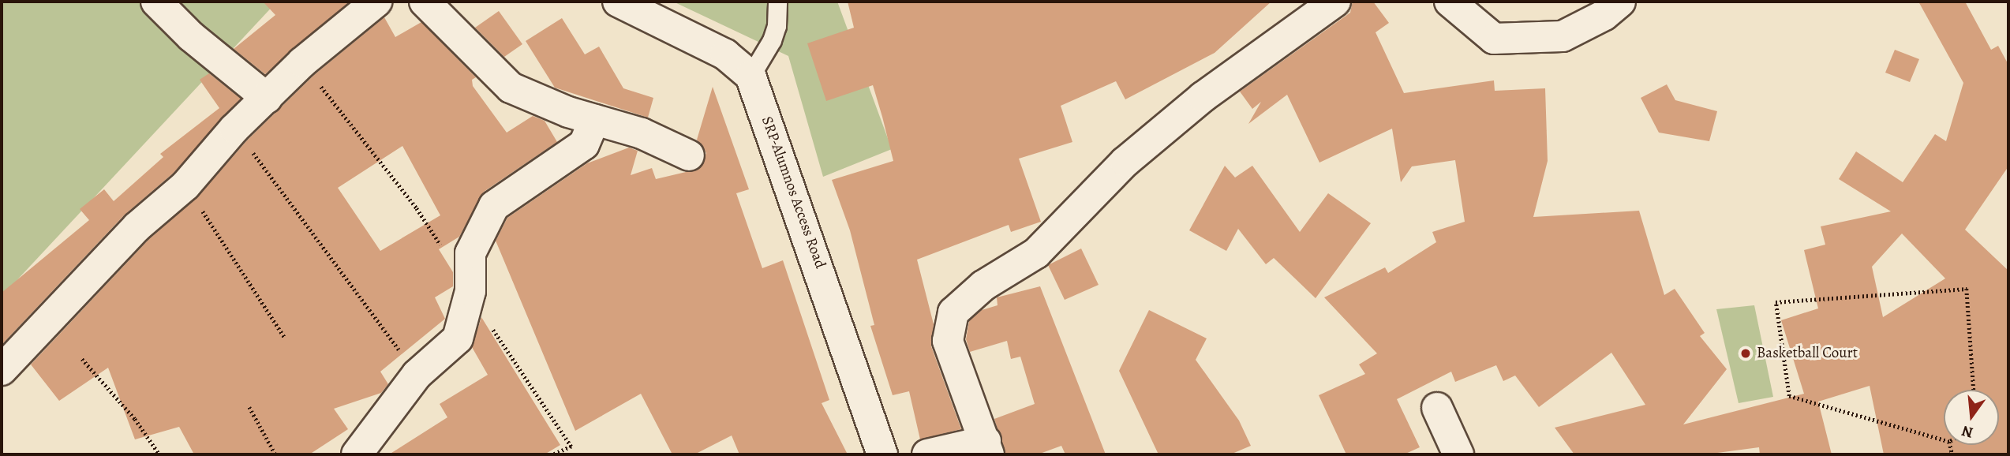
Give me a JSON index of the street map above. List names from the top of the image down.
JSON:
{
  "streets": {
    "street": ["SRP-Alumnos Access Road"]
  },
  "places": ["Basketball Court"],
  "north": "bottom"
}
